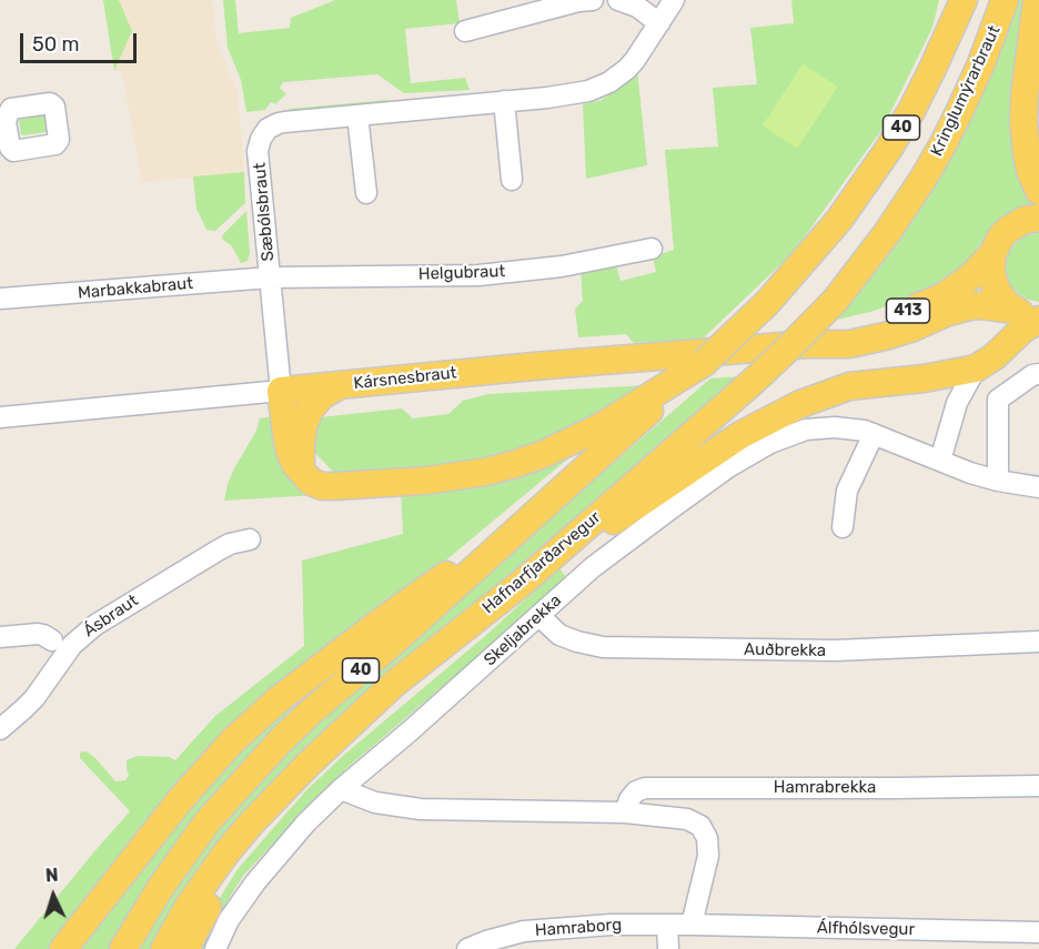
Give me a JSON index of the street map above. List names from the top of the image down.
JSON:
{
  "streets": {
    "main road": [
      "Kringlumýrarbraut",
      "40",
      "413",
      "Kársnesbraut",
      "Hafnarfjarðarvegur"
    ],
    "street": [
      "Sæbólsbraut",
      "Helgubraut",
      "Marbakkabraut",
      "Ásbraut",
      "Skeljabrekka",
      "Auðbrekka",
      "Hamrabrekka",
      "Hamraborg",
      "Álfhólsvegur"
    ]
  },
  "crossings": [
    ["Kringlumýrarbraut", "Hafnarfjarðarvegur"],
    ["Sæbólsbraut", "Helgubraut"],
    ["Sæbólsbraut", "Marbakkabraut"],
    ["Sæbólsbraut", "Kársnesbraut"],
    ["Helgubraut", "Marbakkabraut"],
    ["413", "Kársnesbraut"],
    ["Skeljabrekka", "Auðbrekka"],
    ["Hamraborg", "Álfhólsvegur"]
  ],
  "scale_bar": "50 m",
  "north": "top"
}
